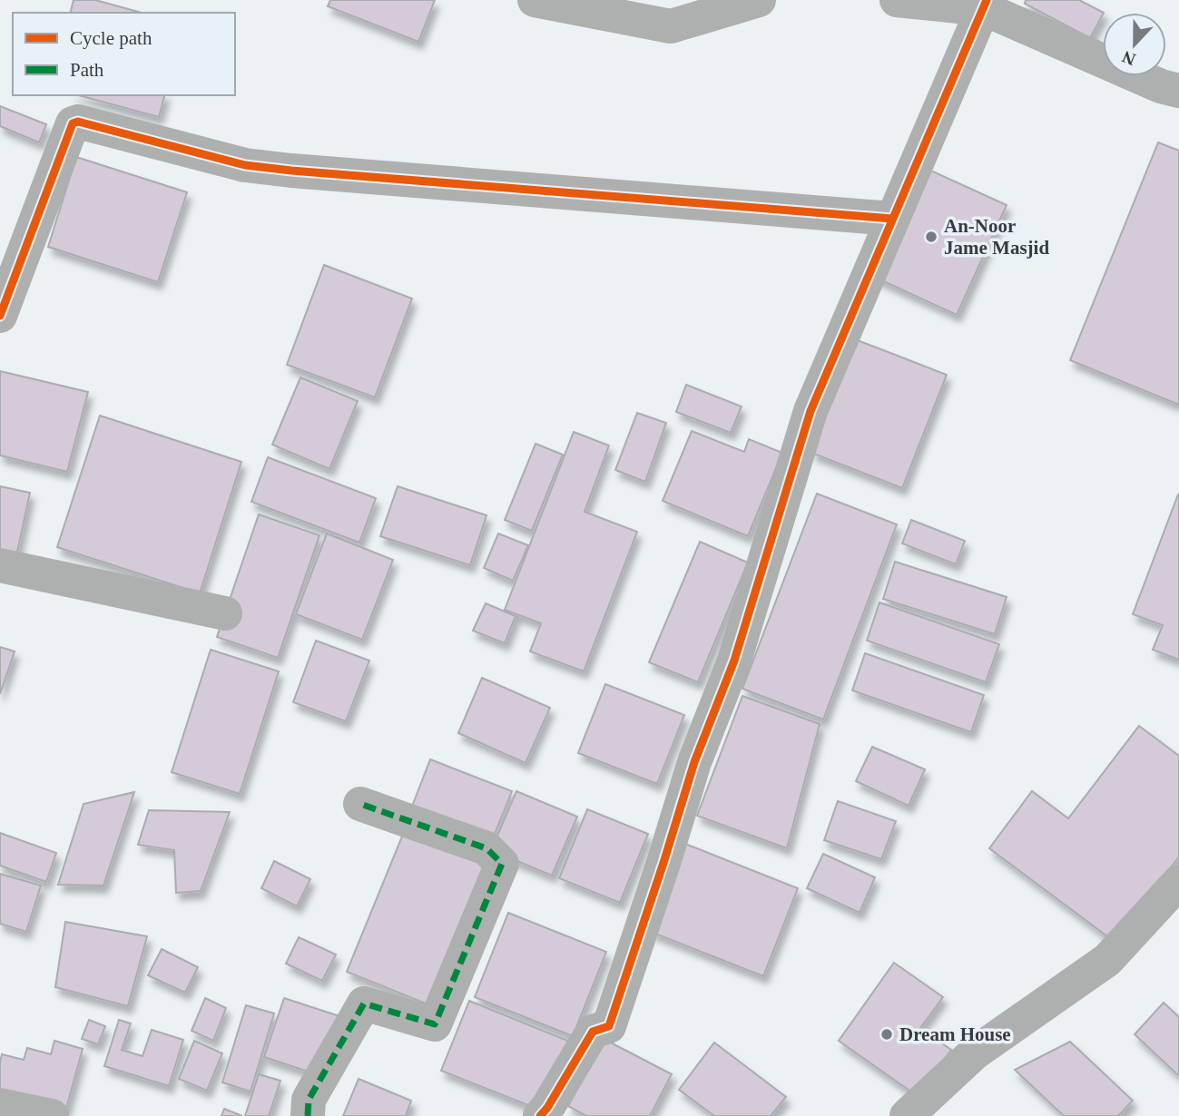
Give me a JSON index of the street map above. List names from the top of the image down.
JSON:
{
  "places": ["An-Noor Jame Masjid", "Dream House"],
  "legend": ["Cycle path", "Path"],
  "north": "bottom"
}
